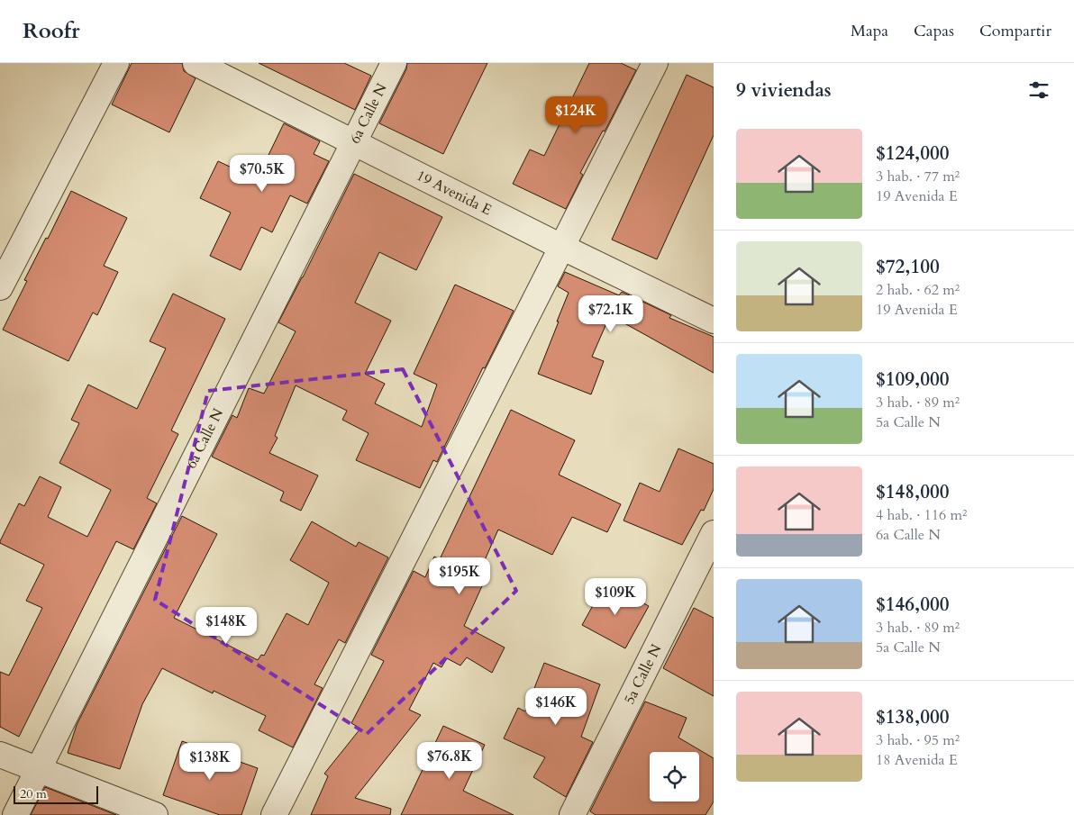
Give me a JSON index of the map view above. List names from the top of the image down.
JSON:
{
  "streets": {
    "street": ["6a Calle N", "19 Avenida E", "5a Calle N"]
  },
  "crossings": [
    ["6a Calle N", "19 Avenida E"]
  ],
  "scale_bar": "20 m",
  "page": {
    "header": "Roofr",
    "nav": ["Mapa", "Capas", "Compartir"],
    "heading": "9 viviendas",
    "price": [
      "$124K",
      "$70.5K",
      "$72.1K",
      "$195K",
      "$109K",
      "$148K",
      "$146K",
      "$76.8K",
      "$138K"
    ],
    "list": [
      {
        "name": "$124,000",
        "note": "3 hab. · 77 m² · 19 Avenida E"
      },
      {
        "name": "$72,100",
        "note": "2 hab. · 62 m² · 19 Avenida E"
      },
      {
        "name": "$109,000",
        "note": "3 hab. · 89 m² · 5a Calle N"
      },
      {
        "name": "$148,000",
        "note": "4 hab. · 116 m² · 6a Calle N"
      },
      {
        "name": "$146,000",
        "note": "3 hab. · 89 m² · 5a Calle N"
      },
      {
        "name": "$138,000",
        "note": "3 hab. · 95 m² · 18 Avenida E"
      }
    ],
    "scale": "20 m"
  }
}
